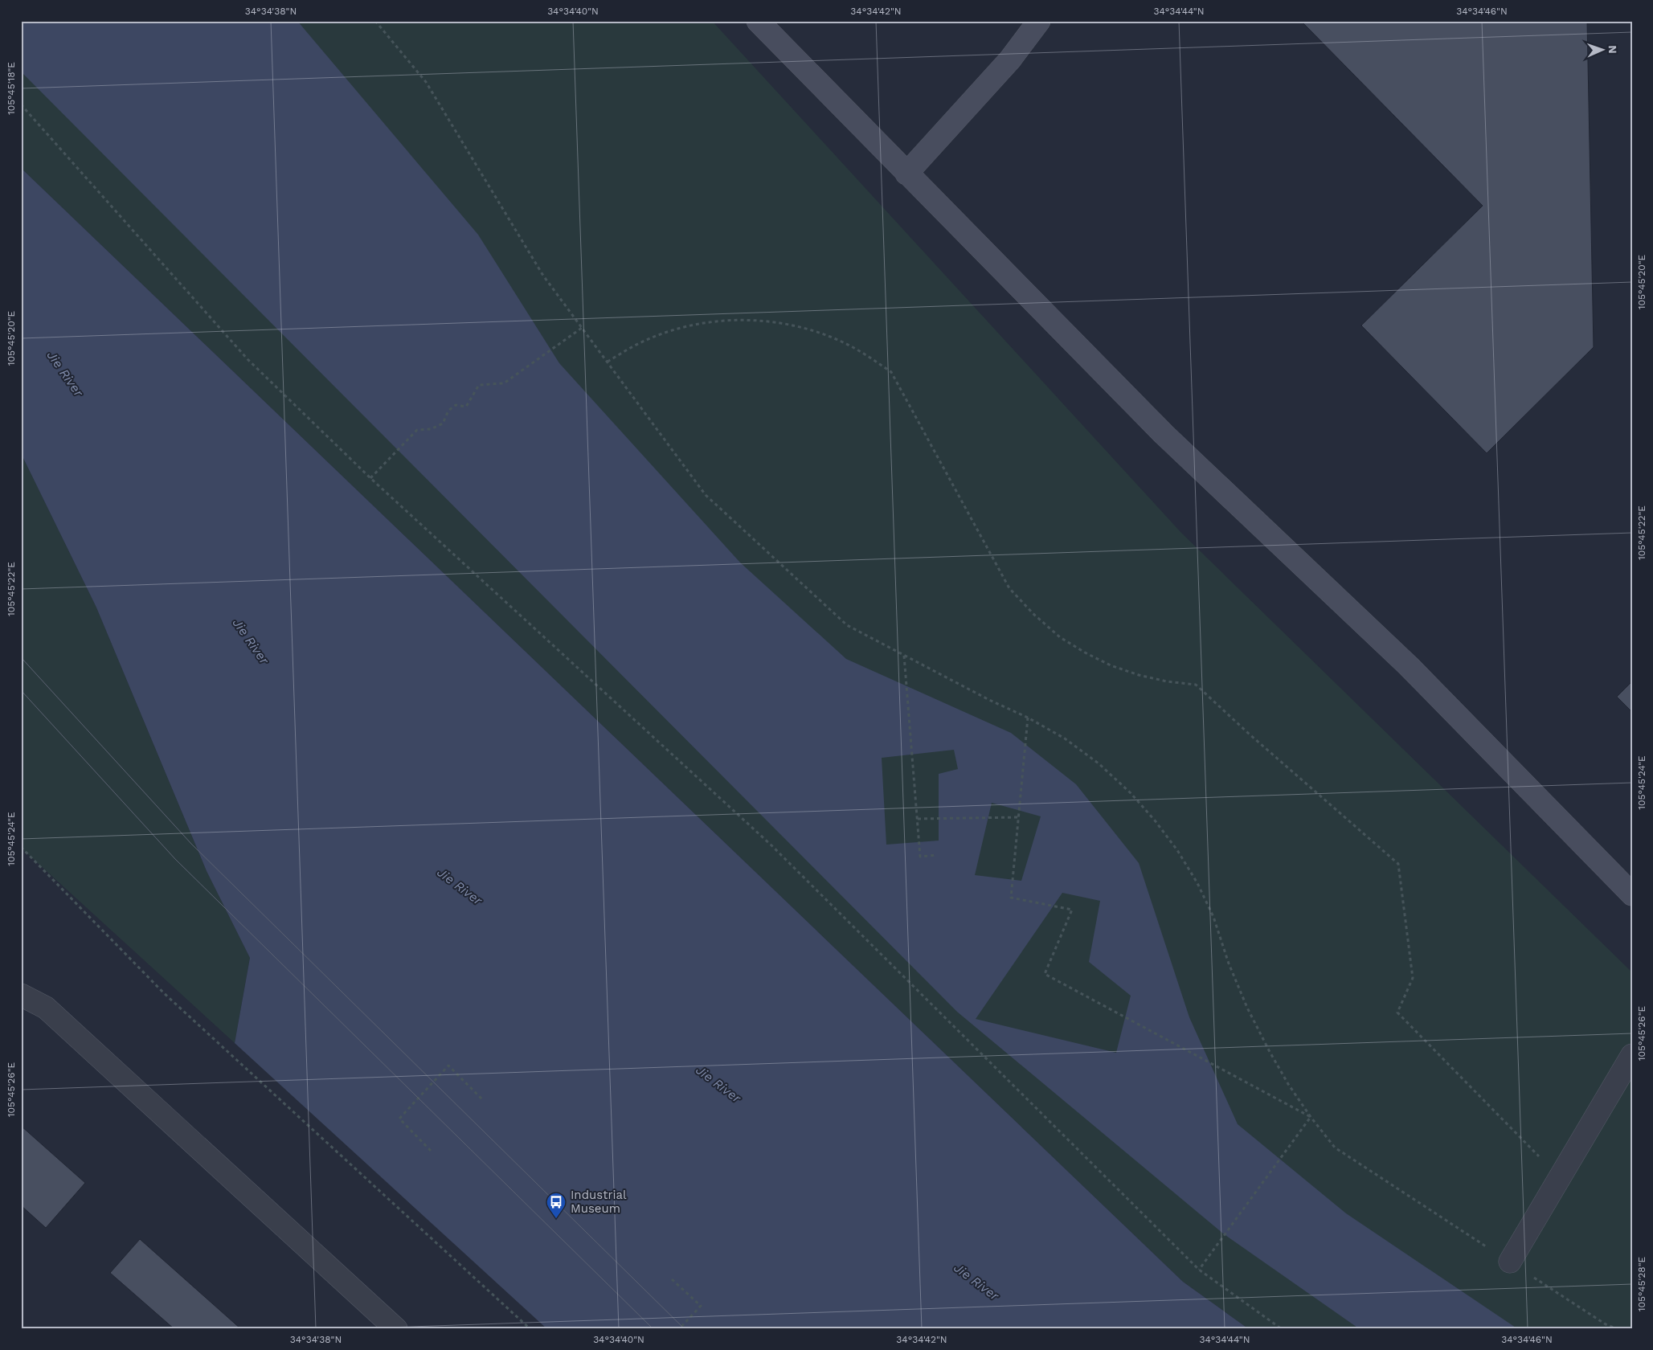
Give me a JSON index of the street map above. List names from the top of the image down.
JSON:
{
  "water": ["Jie River"],
  "places": {
    "bus stop": ["Industrial Museum"]
  },
  "north": "right",
  "coordinates": [
    "34°34'38\"N",
    "34°34'40\"N",
    "34°34'42\"N",
    "34°34'44\"N",
    "34°34'46\"N",
    "105°45'18\"E",
    "105°45'20\"E",
    "105°45'22\"E",
    "105°45'24\"E",
    "105°45'26\"E",
    "105°45'28\"E"
  ]
}
